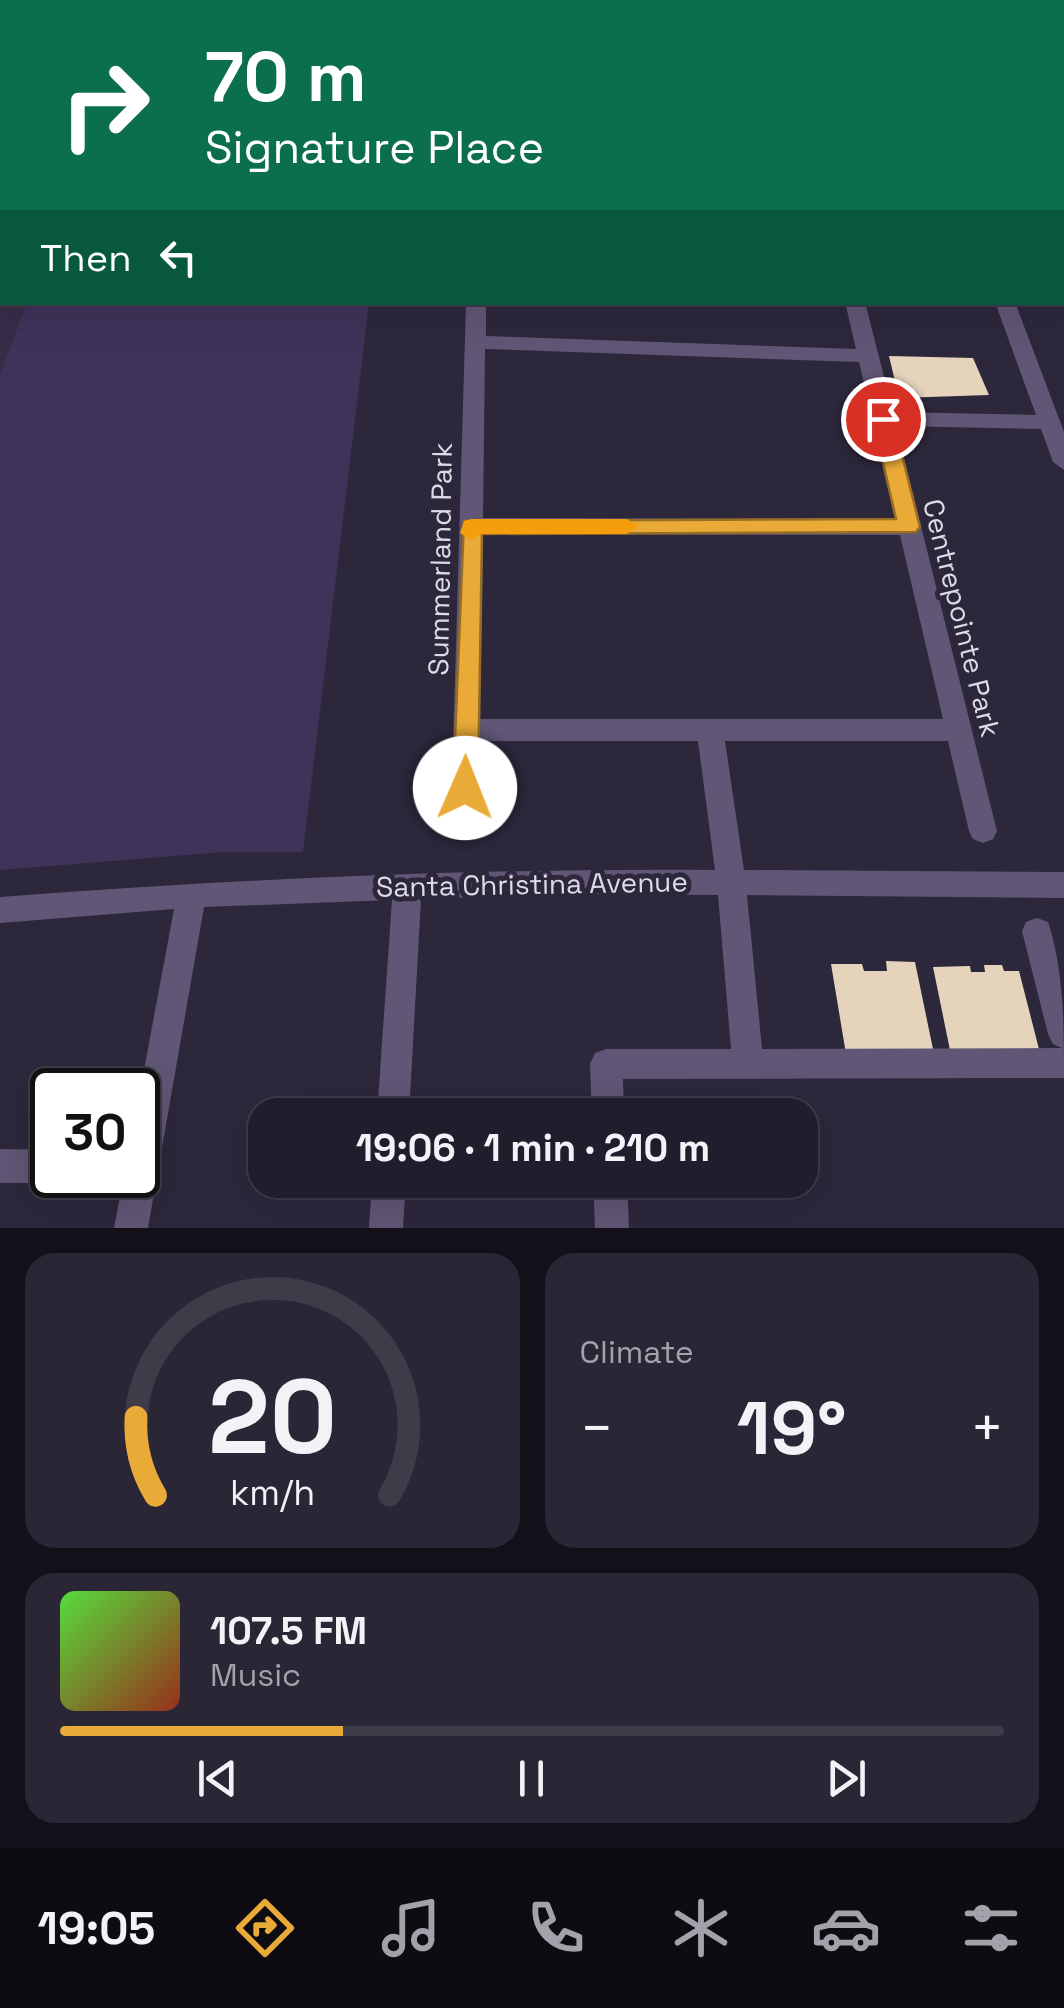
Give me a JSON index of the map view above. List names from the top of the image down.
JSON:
{
  "streets": {
    "street": ["Summerland Park", "Centrepointe Park", "Santa Christina Avenue"]
  },
  "page": {
    "turn": ["70 m", "Signature Place"],
    "then": "Then",
    "limit": "30",
    "trip": "19:06 · 1 min · 210 m",
    "tile": "Climate",
    "heat": ["−", "19°", "+"],
    "song": ["107.5 FM", "Music"],
    "tabs": "19:05",
    "gauge": ["20", "km/h"]
  }
}
